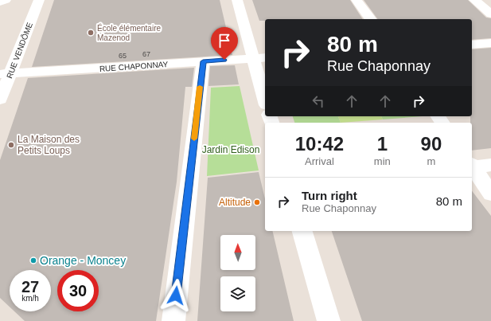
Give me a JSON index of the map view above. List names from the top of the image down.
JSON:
{
  "streets": {
    "street": ["RUE VENDÔME", "RUE CHAPONNAY"]
  },
  "crossings": [
    ["RUE VENDÔME", "RUE CHAPONNAY"]
  ],
  "parks": ["Jardin Edison"],
  "places": [
    "École élémentaire Mazenod",
    "La Maison des Petits Loups",
    "Altitude",
    "Orange - Moncey"
  ],
  "house_numbers": ["67", "65"],
  "north": "top",
  "page": {
    "turn": ["80 m", "Rue Chaponnay"],
    "eta": [
      "10:42",
      "Arrival",
      "1",
      "min",
      "90",
      "m"
    ],
    "list": [
      {
        "name": "Turn right",
        "note": "Rue Chaponnay",
        "value": "80 m"
      }
    ],
    "speed": "27 km/h",
    "limit": "30"
  }
}
